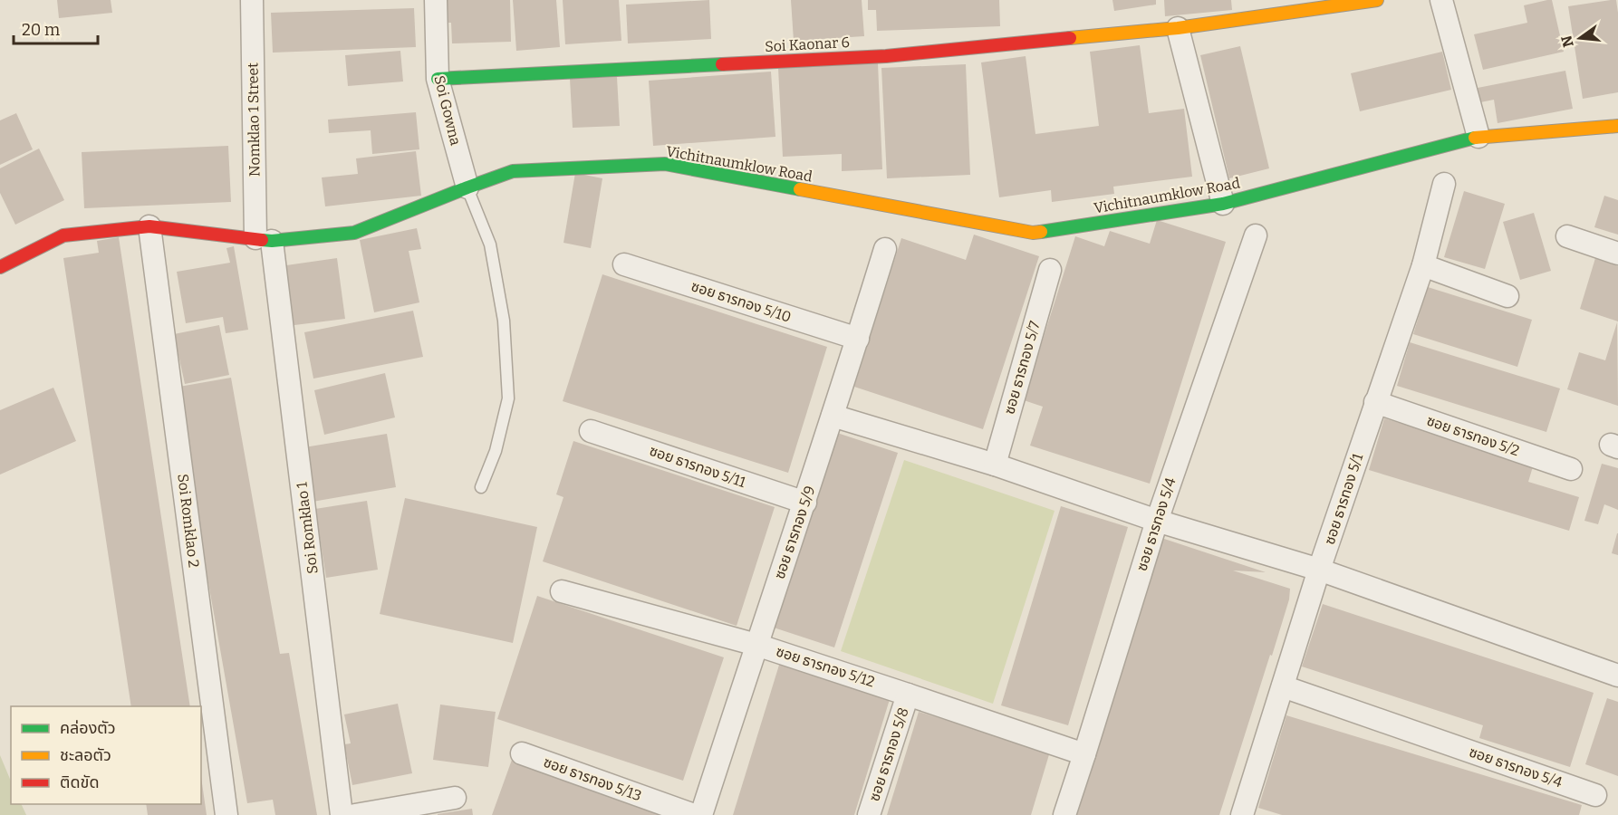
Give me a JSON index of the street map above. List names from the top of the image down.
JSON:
{
  "streets": {
    "street": [
      "Soi Kaonar 6",
      "Soi Gowna",
      "Nomklao 1 Street",
      "Vichitnaumklow Road",
      "ซอย ธารทอง 5/10",
      "ซอย ธารทอง 5/7",
      "ซอย ธารทอง 5/2",
      "ซอย ธารทอง 5/11",
      "ซอย ธารทอง 5/1",
      "Soi Romklao 2",
      "ซอย ธารทอง 5/4",
      "Soi Romklao 1",
      "ซอย ธารทอง 5/9",
      "ซอย ธารทอง 5/12",
      "ซอย ธารทอง 5/8",
      "ซอย ธารทอง 5/13"
    ]
  },
  "crossings": [
    ["Soi Kaonar 6", "Soi Gowna"],
    ["Soi Gowna", "Vichitnaumklow Road"],
    ["Nomklao 1 Street", "Vichitnaumklow Road"],
    ["Nomklao 1 Street", "Soi Romklao 1"],
    ["Vichitnaumklow Road", "Soi Romklao 2"],
    ["Vichitnaumklow Road", "Soi Romklao 1"],
    ["ซอย ธารทอง 5/10", "ซอย ธารทอง 5/9"],
    ["ซอย ธารทอง 5/2", "ซอย ธารทอง 5/1"],
    ["ซอย ธารทอง 5/11", "ซอย ธารทอง 5/9"],
    ["ซอย ธารทอง 5/1", "ซอย ธารทอง 5/4"],
    ["ซอย ธารทอง 5/4", "ซอย ธารทอง 5/12"],
    ["ซอย ธารทอง 5/9", "ซอย ธารทอง 5/12"],
    ["ซอย ธารทอง 5/12", "ซอย ธารทอง 5/8"]
  ],
  "legend": ["คล่องตัว", "ชะลอตัว", "ติดขัด"],
  "scale_bar": "20 m",
  "north": "left"
}
